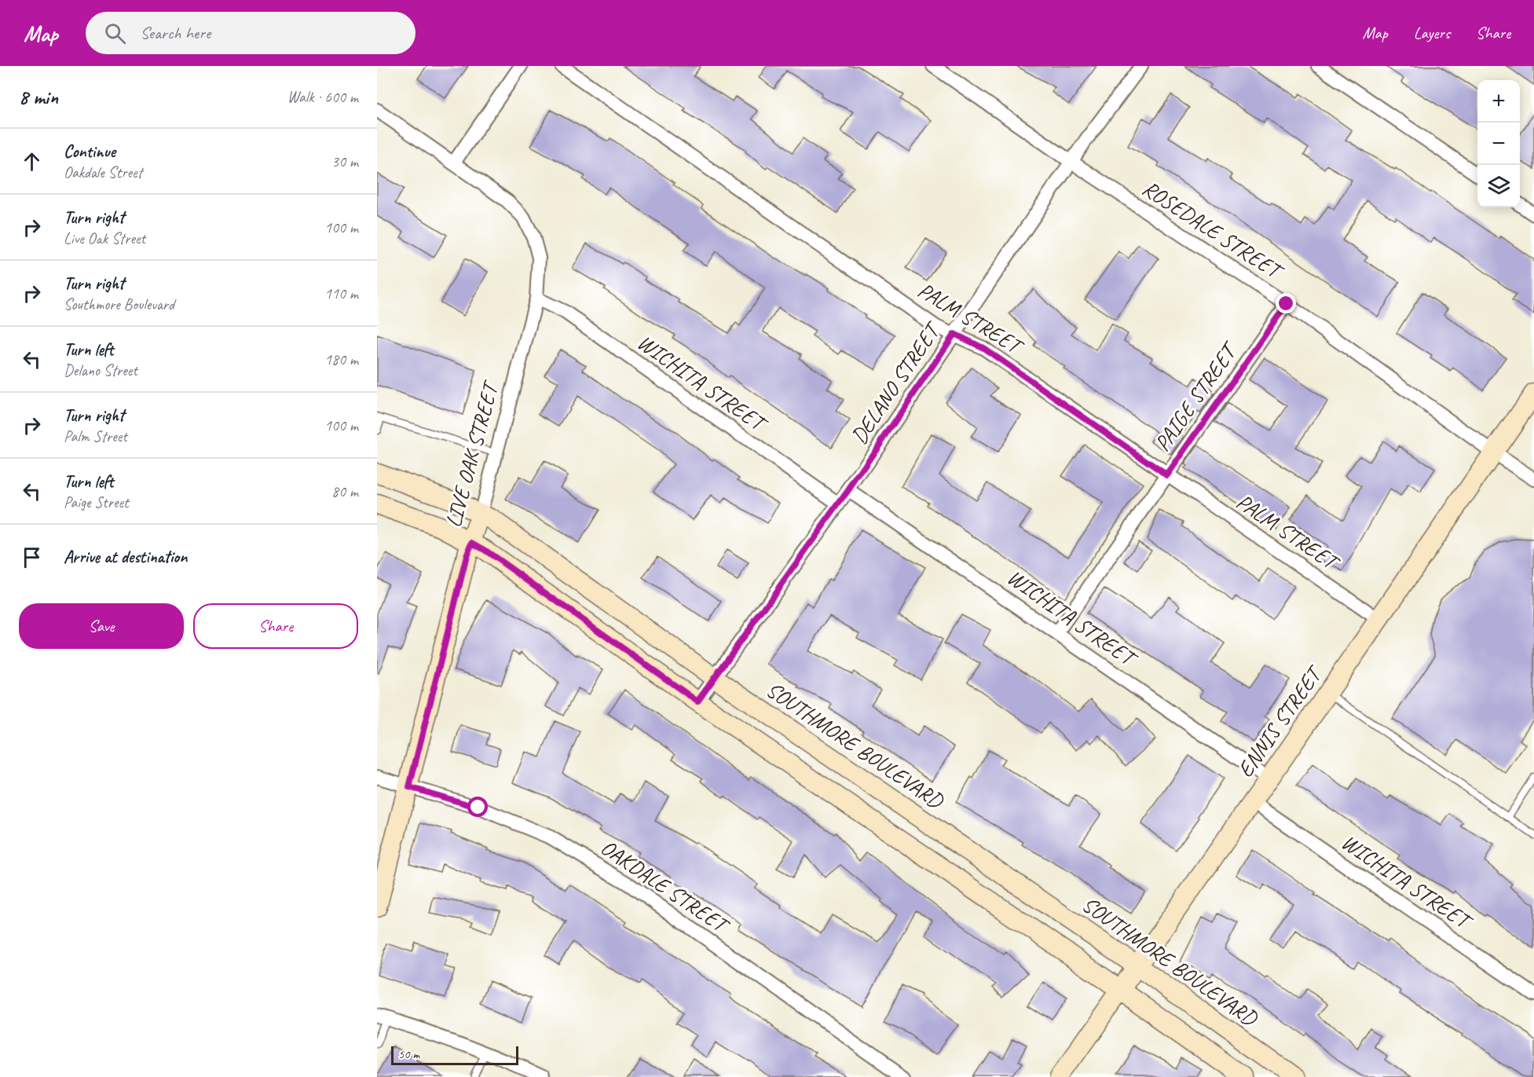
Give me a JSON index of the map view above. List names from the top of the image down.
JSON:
{
  "streets": {
    "street": [
      "ROSEDALE STREET",
      "PALM STREET",
      "WICHITA STREET",
      "DELANO STREET",
      "PAIGE STREET",
      "LIVE OAK STREET",
      "ENNIS STREET",
      "SOUTHMORE BOULEVARD",
      "OAKDALE STREET"
    ]
  },
  "crossings": [
    ["ROSEDALE STREET", "DELANO STREET"],
    ["ROSEDALE STREET", "PAIGE STREET"],
    ["ROSEDALE STREET", "ENNIS STREET"],
    ["PALM STREET", "DELANO STREET"],
    ["PALM STREET", "PAIGE STREET"],
    ["PALM STREET", "ENNIS STREET"],
    ["WICHITA STREET", "DELANO STREET"],
    ["WICHITA STREET", "PAIGE STREET"],
    ["WICHITA STREET", "LIVE OAK STREET"],
    ["WICHITA STREET", "ENNIS STREET"],
    ["DELANO STREET", "SOUTHMORE BOULEVARD"],
    ["LIVE OAK STREET", "SOUTHMORE BOULEVARD"],
    ["LIVE OAK STREET", "OAKDALE STREET"],
    ["ENNIS STREET", "SOUTHMORE BOULEVARD"]
  ],
  "scale_bar": "50 m",
  "page": {
    "header": "Map",
    "search": "Search here",
    "nav": ["Map", "Layers", "Share"],
    "heading": ["8 min", "Walk · 600 m"],
    "map_buttons": ["+", "−"],
    "list": [
      ["Continue", "Oakdale Street", "30 m"],
      ["Turn right", "Live Oak Street", "100 m"],
      ["Turn right", "Southmore Boulevard", "110 m"],
      ["Turn left", "Delano Street", "180 m"],
      ["Turn right", "Palm Street", "100 m"],
      ["Turn left", "Paige Street", "80 m"],
      "Arrive at destination"
    ],
    "buttons": ["Save", "Share"],
    "scale": "50 m"
  }
}
